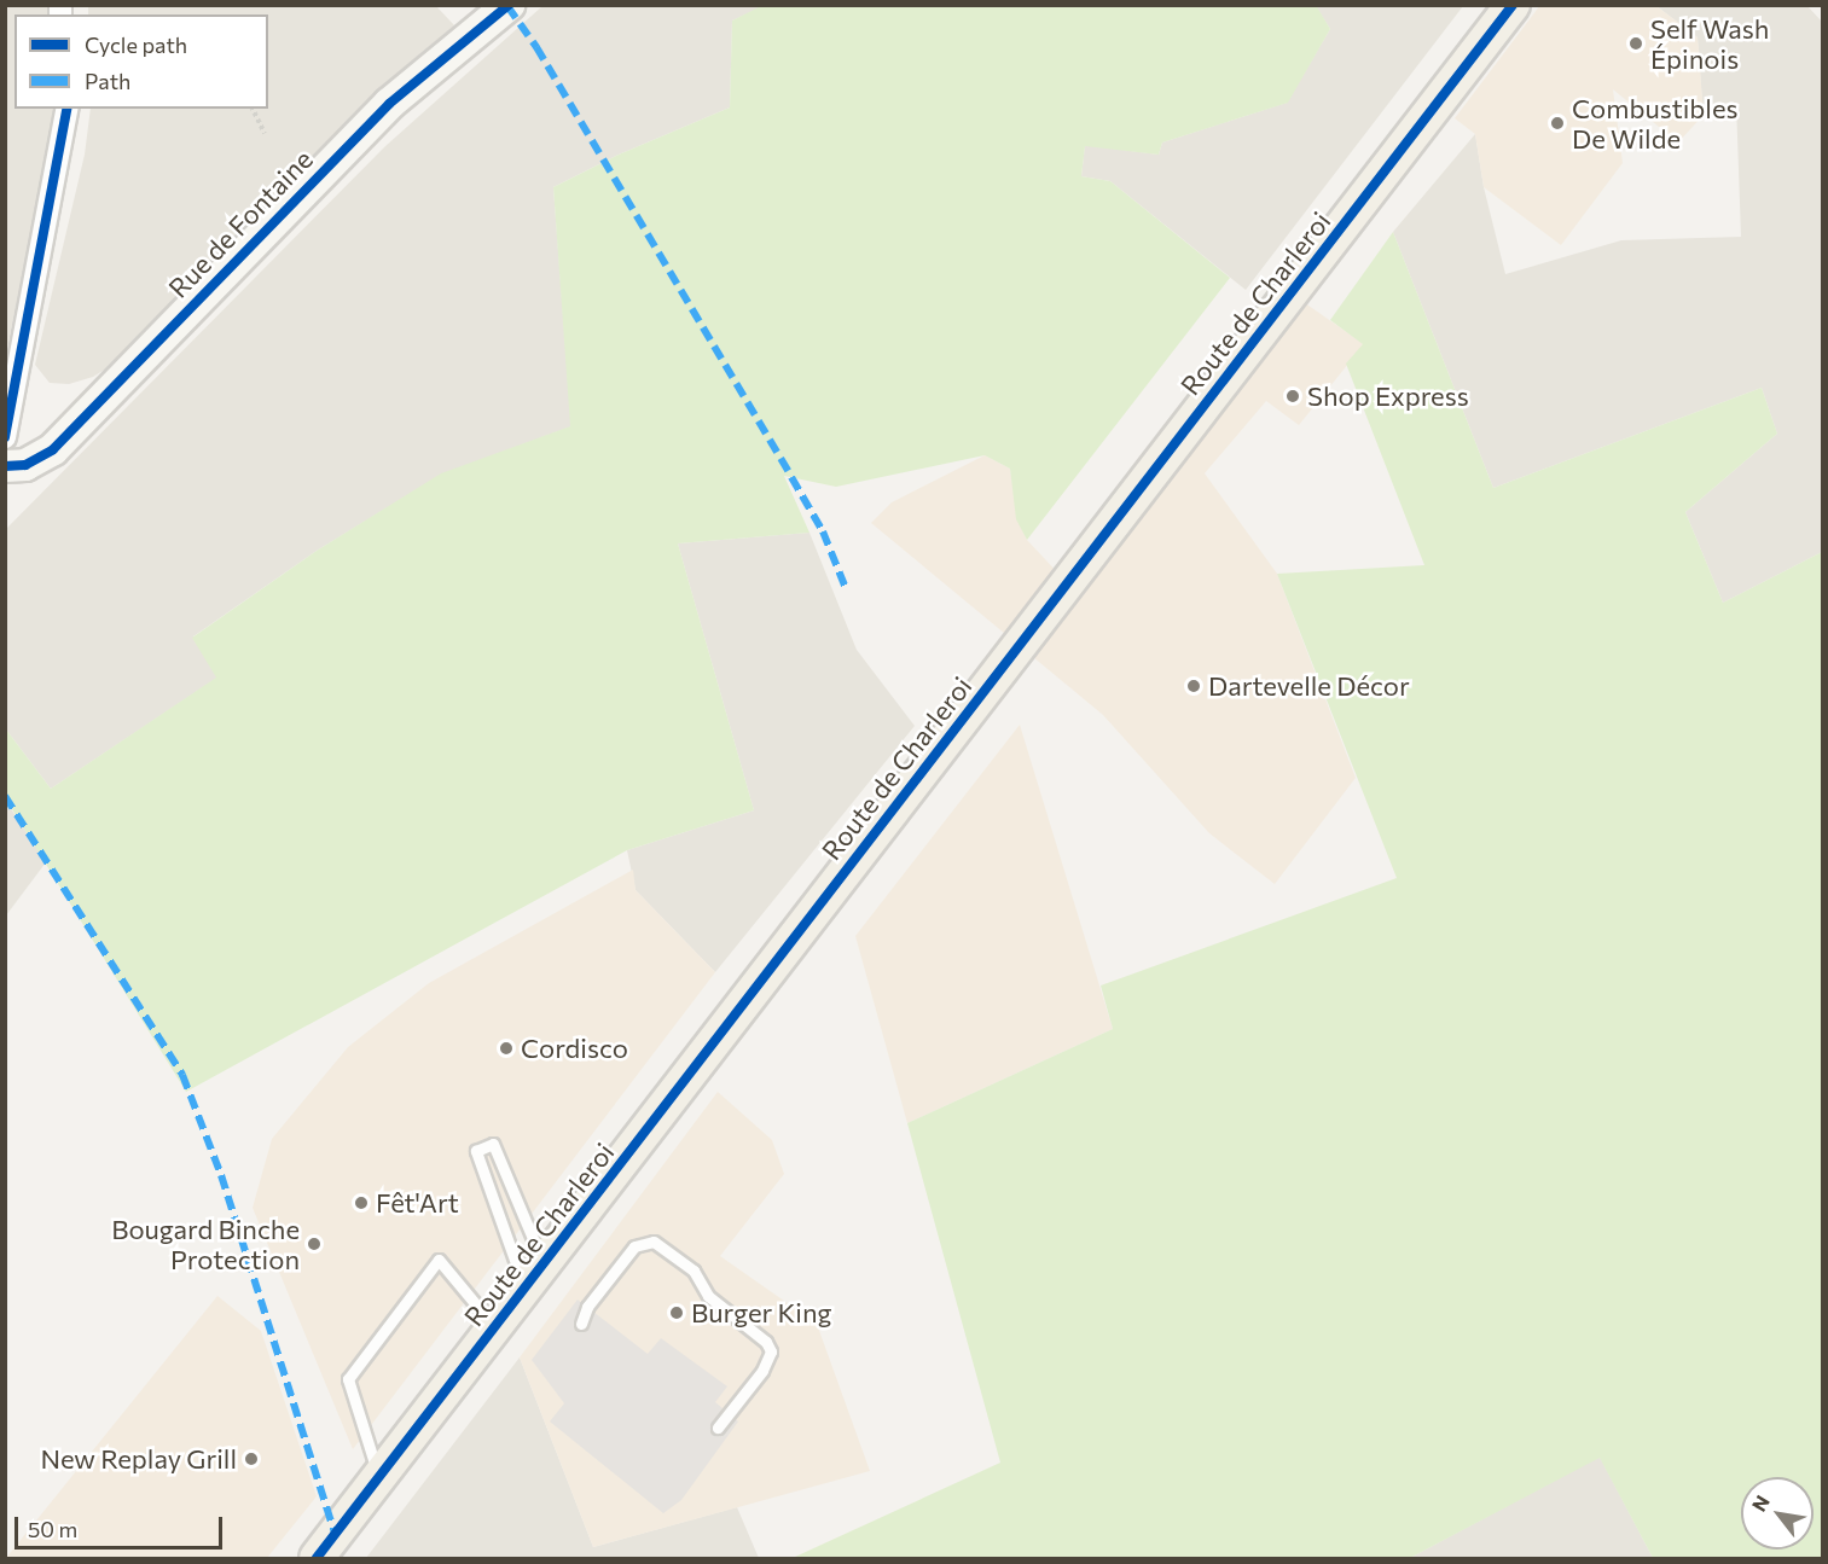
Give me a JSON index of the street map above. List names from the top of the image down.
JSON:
{
  "streets": {
    "main road": ["Route de Charleroi"],
    "street": ["Rue de Fontaine"]
  },
  "places": [
    "Self Wash Épinois",
    "Combustibles De Wilde",
    "Shop Express",
    "Dartevelle Décor",
    "Cordisco",
    "Fêt'Art",
    "Bougard Binche Protection",
    "Burger King",
    "New Replay Grill"
  ],
  "legend": ["Cycle path", "Path"],
  "scale_bar": "50 m",
  "north": "top left"
}
